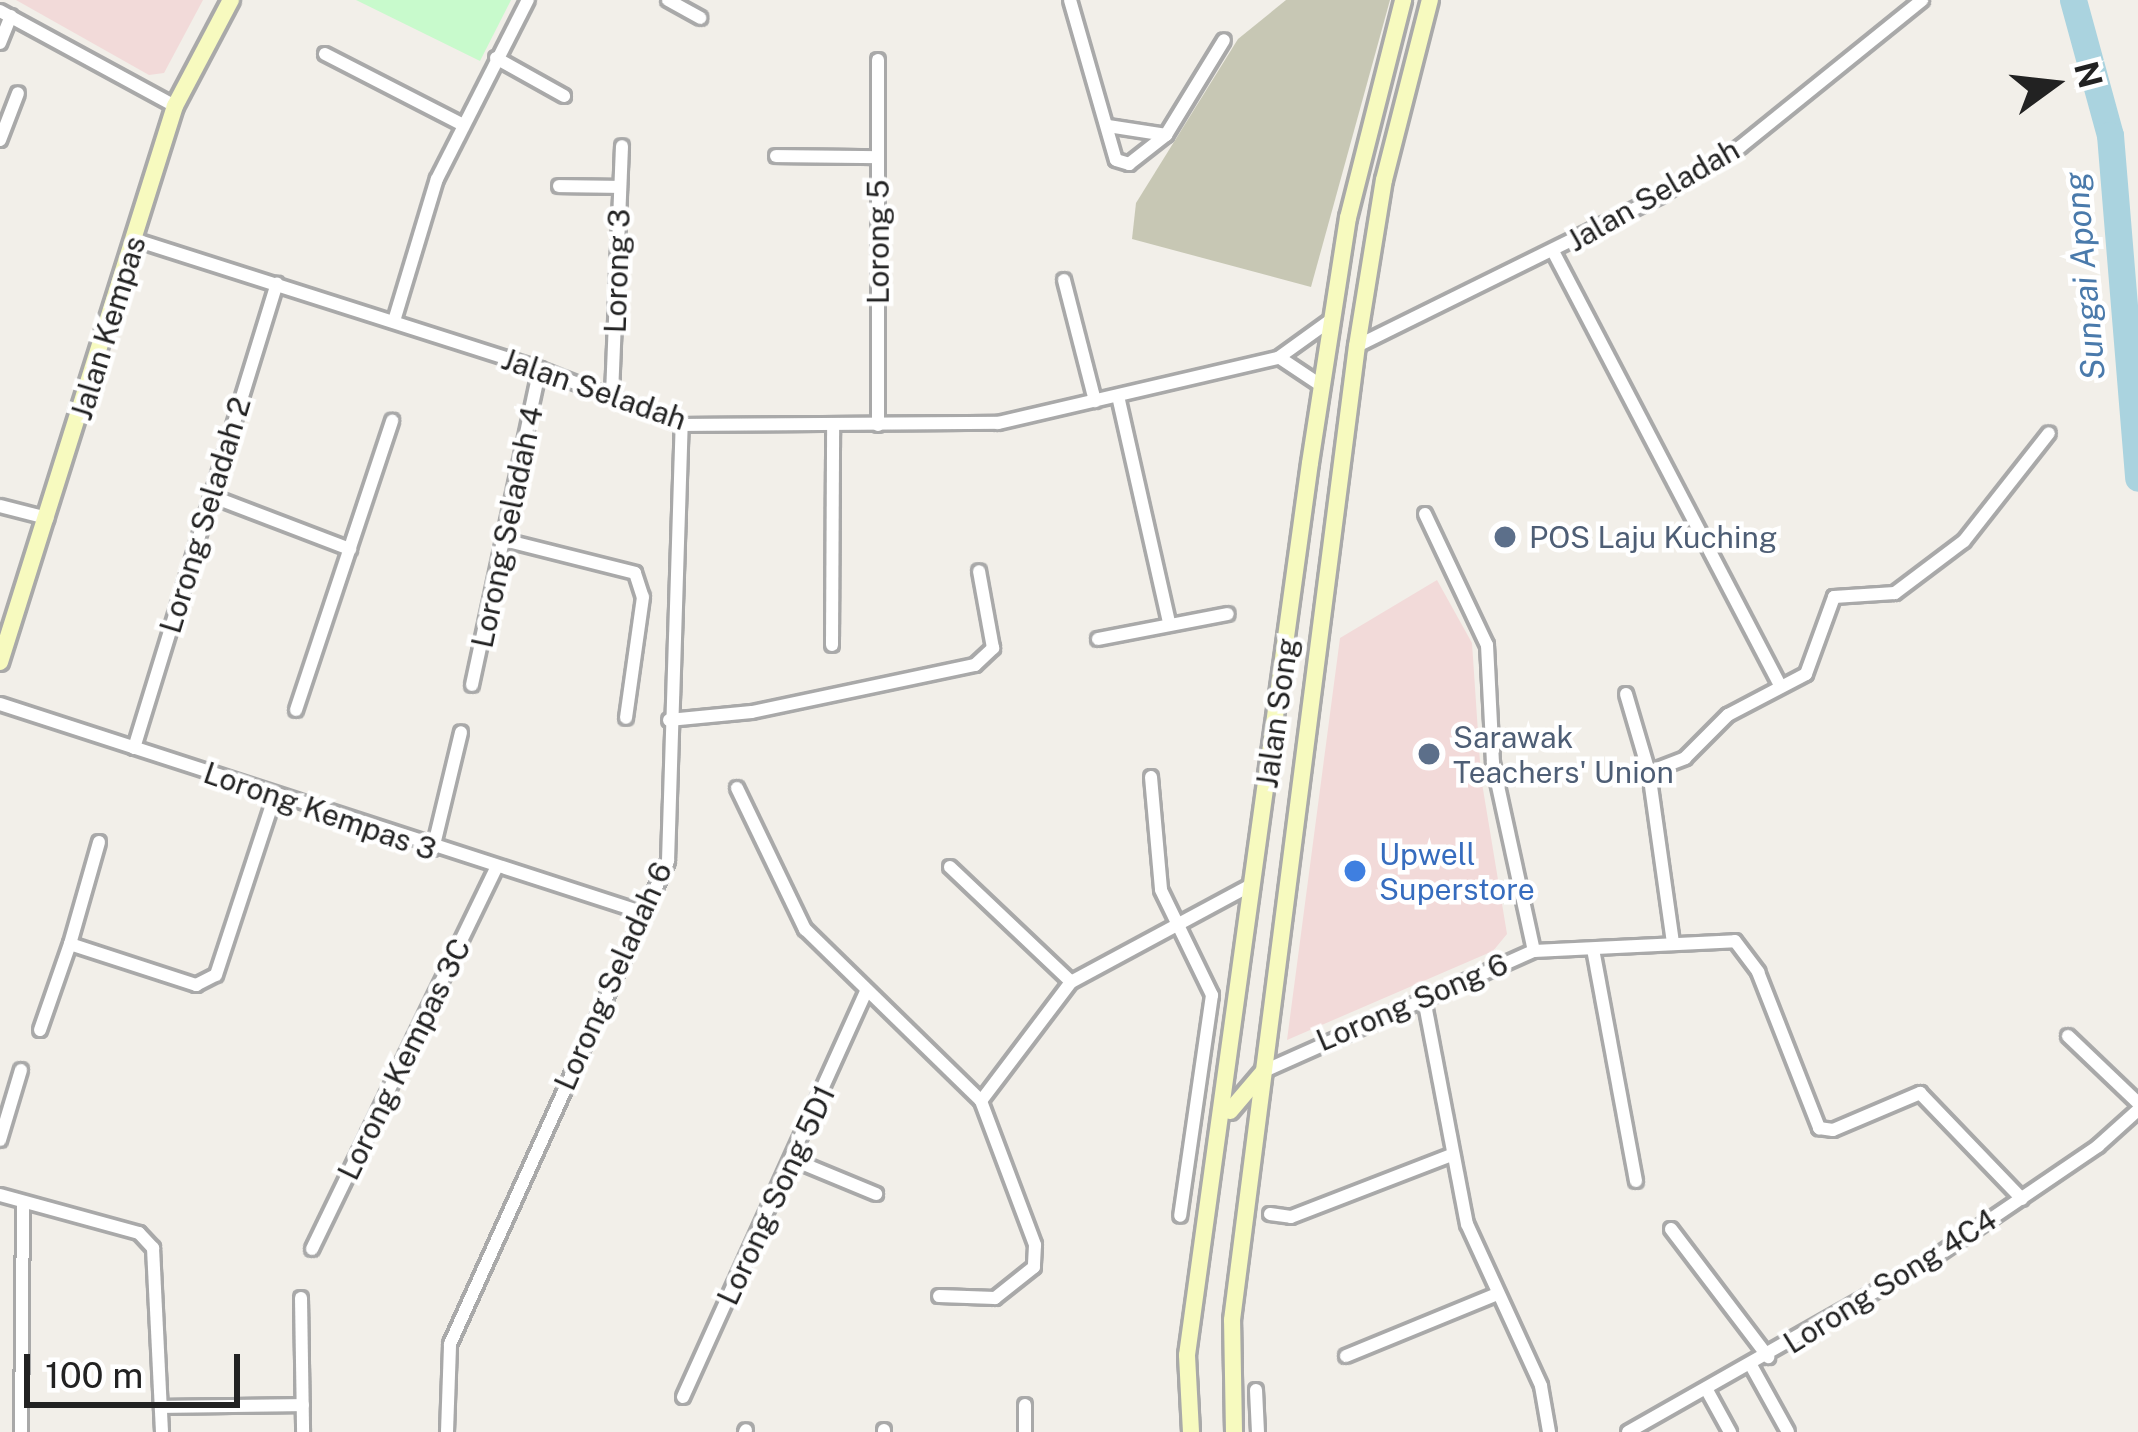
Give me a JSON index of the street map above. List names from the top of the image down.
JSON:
{
  "streets": {
    "main road": ["Jalan Kempas", "Jalan Song"],
    "street": [
      "Jalan Seladah",
      "Lorong 5",
      "Lorong 3",
      "Lorong Seladah 2",
      "Lorong Seladah 4",
      "Lorong Kempas 3",
      "Lorong Seladah 6",
      "Lorong Song 6",
      "Lorong Kempas 3C",
      "Lorong Song 5D1",
      "Lorong Song 4C4"
    ]
  },
  "crossings": [
    ["Jalan Seladah", "Lorong 5"],
    ["Jalan Seladah", "Lorong 3"],
    ["Jalan Seladah", "Jalan Kempas"],
    ["Jalan Seladah", "Lorong Seladah 2"],
    ["Jalan Seladah", "Lorong Seladah 4"],
    ["Jalan Seladah", "Jalan Song"],
    ["Jalan Seladah", "Lorong Seladah 6"],
    ["Lorong Seladah 2", "Lorong Kempas 3"],
    ["Jalan Song", "Lorong Song 6"],
    ["Lorong Kempas 3", "Lorong Seladah 6"],
    ["Lorong Kempas 3", "Lorong Kempas 3C"],
    ["Lorong Song 6", "Lorong Song 4C4"]
  ],
  "water": ["Sungai Apong"],
  "places": ["POS Laju Kuching", "Sarawak Teachers' Union", "Upwell Superstore"],
  "scale_bar": "100 m",
  "north": "right"
}
